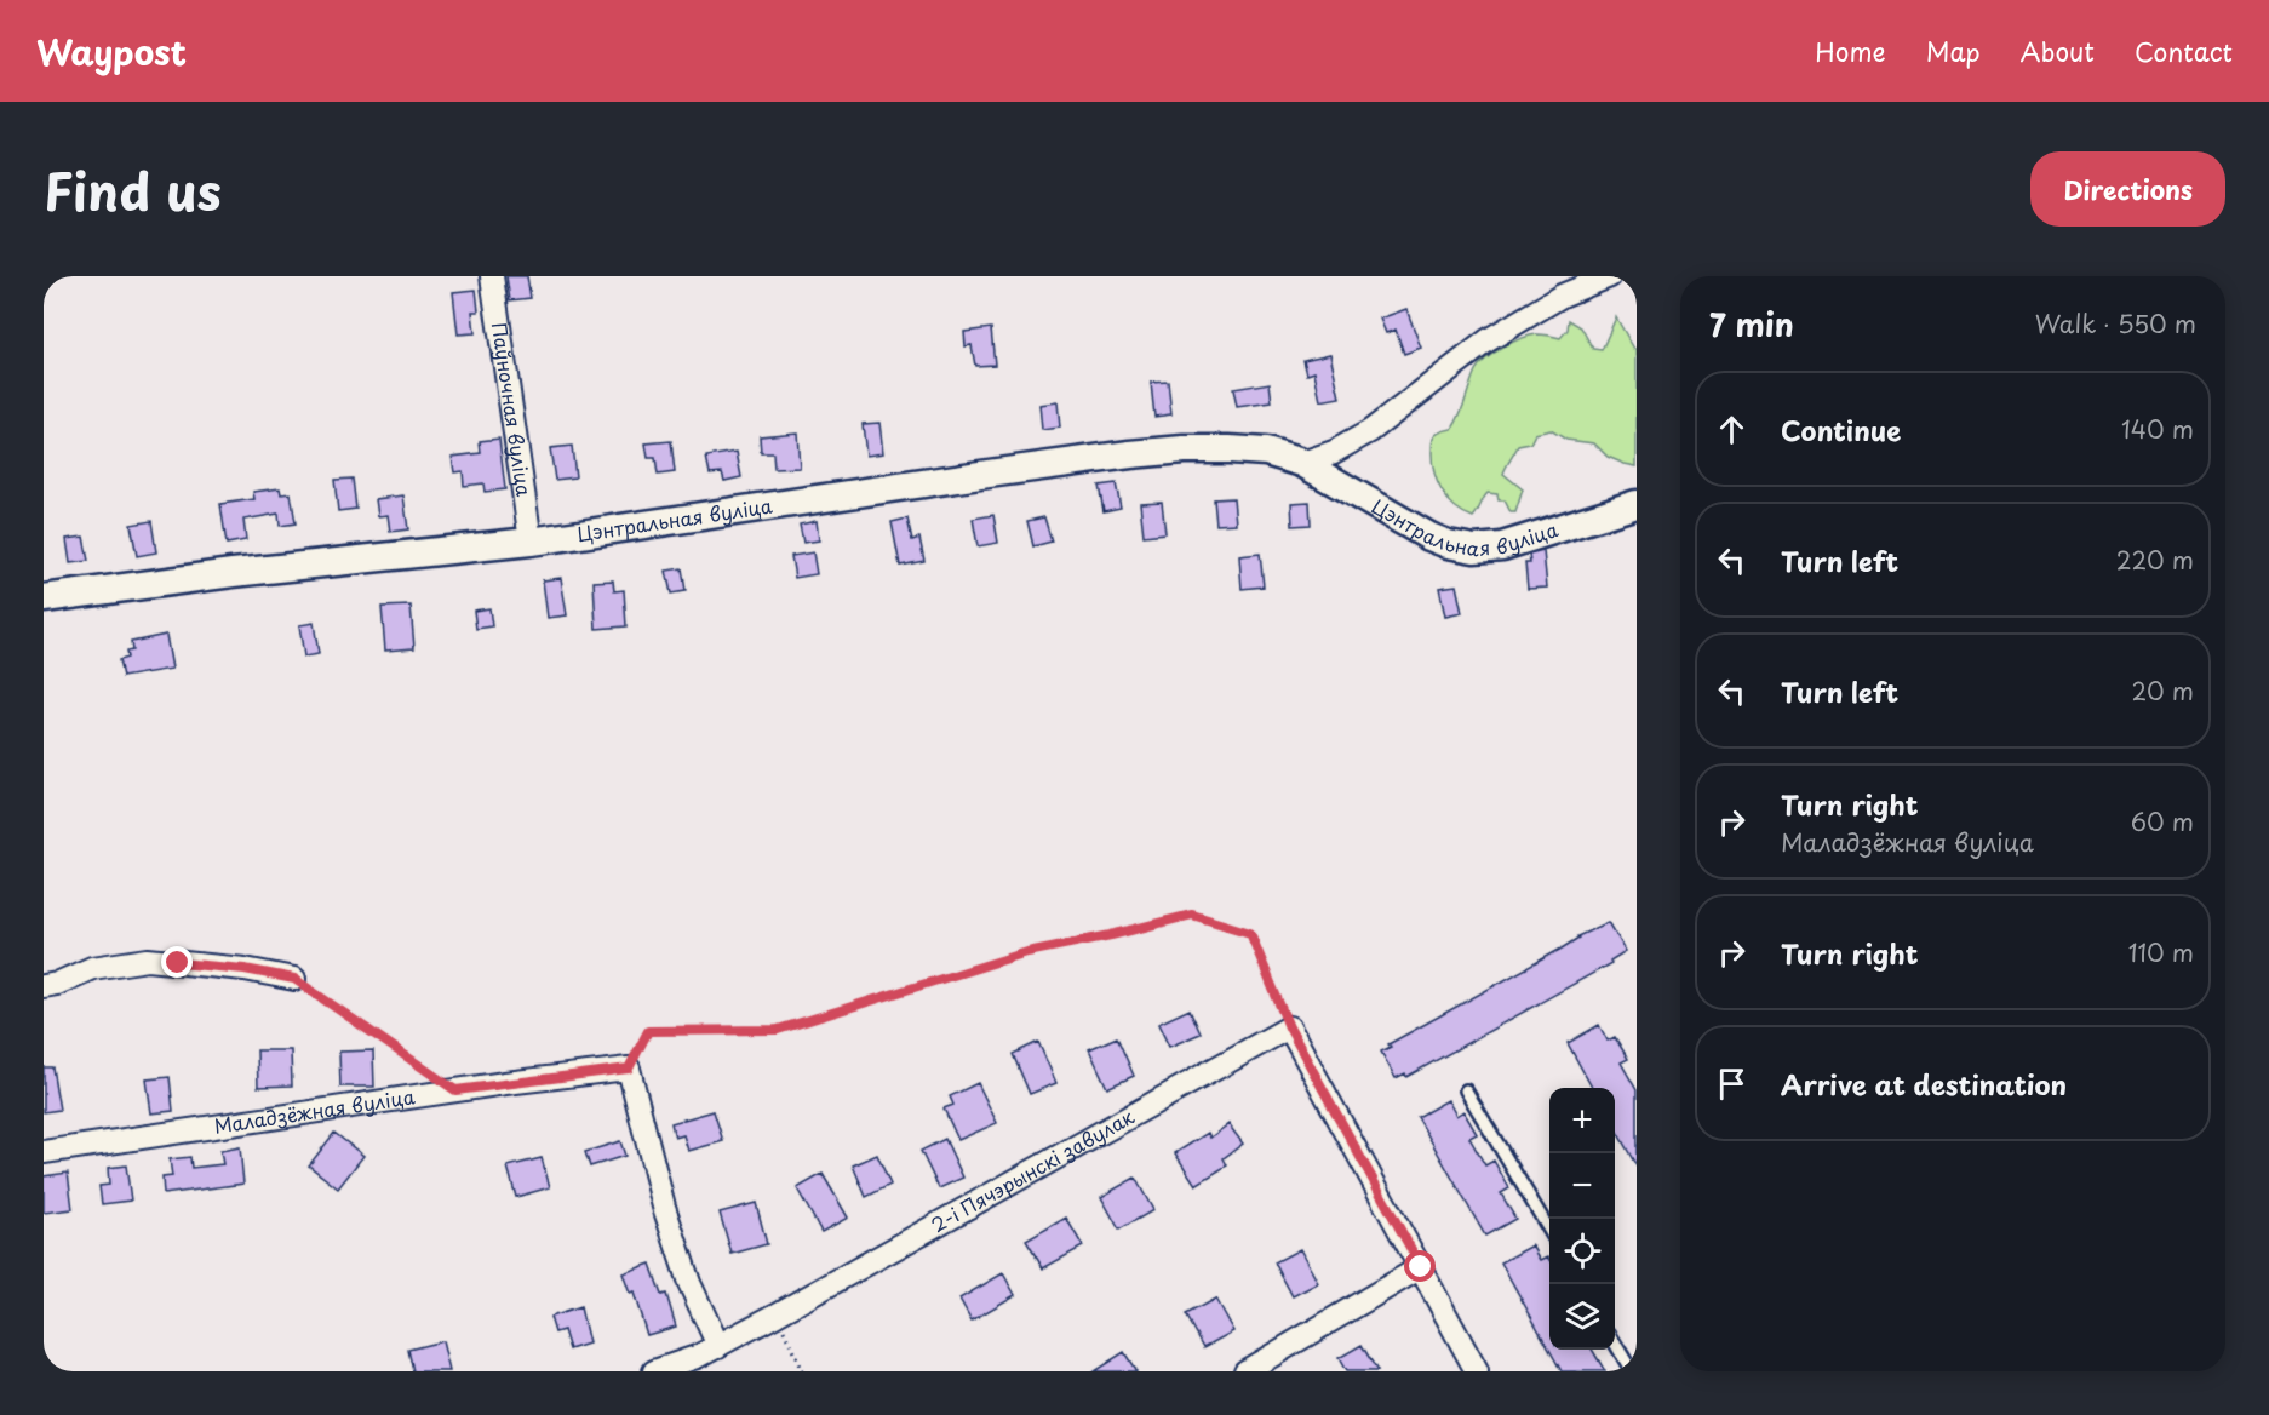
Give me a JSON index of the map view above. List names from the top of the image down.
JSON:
{
  "streets": {
    "street": [
      "Паўночная вуліца",
      "Цэнтральная вуліца",
      "Маладзёжная вуліца",
      "2-і Пячэрынскі завулак"
    ]
  },
  "crossings": [
    ["Паўночная вуліца", "Цэнтральная вуліца"]
  ],
  "page": {
    "header": "Waypost",
    "nav": [
      "Home",
      "Map",
      "About",
      "Contact"
    ],
    "title": "Find us",
    "buttons": "Directions",
    "heading": ["7 min", "Walk · 550 m"],
    "list": [
      ["Continue", "140 m"],
      ["Turn left", "220 m"],
      ["Turn left", "20 m"],
      ["Turn right", "Маладзёжная вуліца", "60 m"],
      ["Turn right", "110 m"],
      "Arrive at destination"
    ],
    "map_buttons": ["+", "−"]
  }
}
